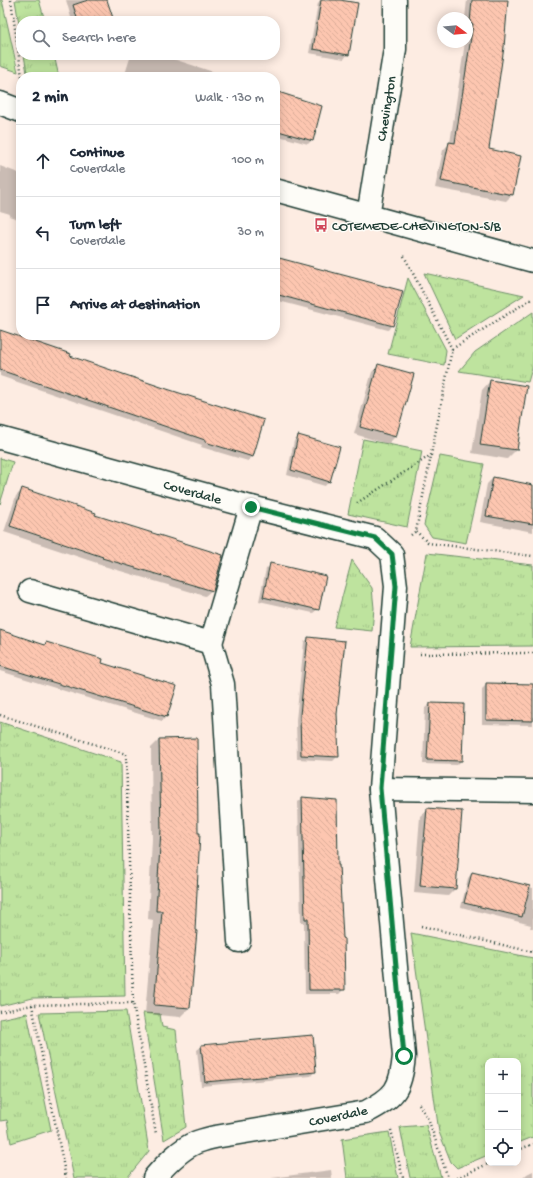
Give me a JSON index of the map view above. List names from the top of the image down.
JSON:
{
  "streets": {
    "street": ["Chevington", "Coverdale"]
  },
  "places": {
    "bus stop": ["COTEMEDE-CHEVINGTON-S/B"]
  },
  "north": "right",
  "page": {
    "search": "Search here",
    "heading": ["2 min", "Walk · 130 m"],
    "list": [
      ["Continue", "Coverdale", "100 m"],
      ["Turn left", "Coverdale", "30 m"],
      "Arrive at destination"
    ],
    "map_buttons": ["+", "−"]
  }
}
